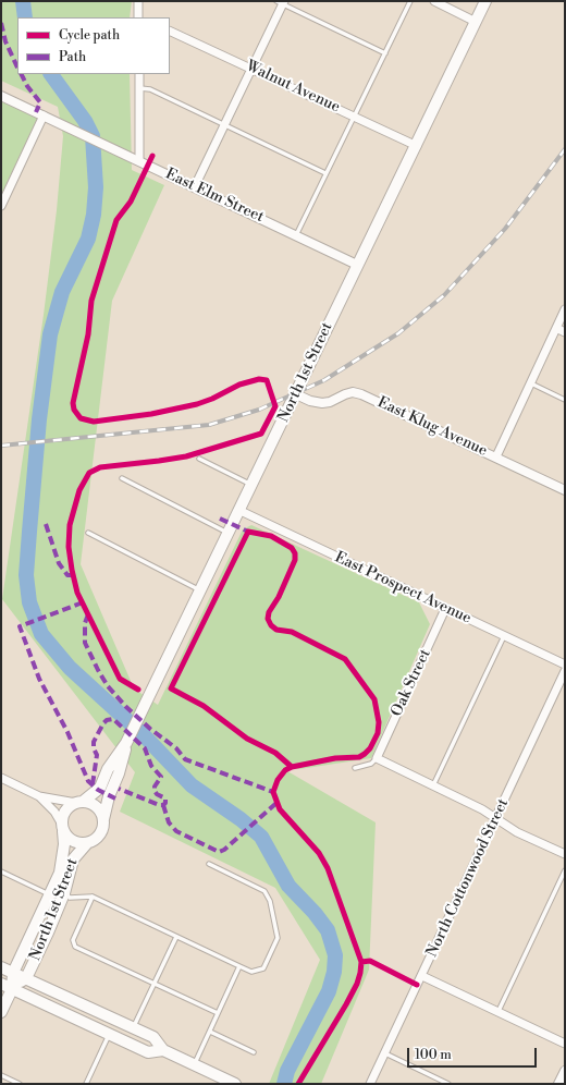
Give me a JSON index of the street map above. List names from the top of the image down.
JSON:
{
  "streets": {
    "main road": ["North 1st Street"],
    "street": [
      "Walnut Avenue",
      "East Elm Street",
      "East Klug Avenue",
      "East Prospect Avenue",
      "Oak Street",
      "North Cottonwood Street"
    ]
  },
  "crossings": [
    ["Walnut Avenue", "North 1st Street"],
    ["East Elm Street", "North 1st Street"],
    ["North 1st Street", "East Klug Avenue"],
    ["North 1st Street", "East Prospect Avenue"],
    ["East Prospect Avenue", "Oak Street"]
  ],
  "legend": ["Cycle path", "Path"],
  "scale_bar": "100 m"
}
